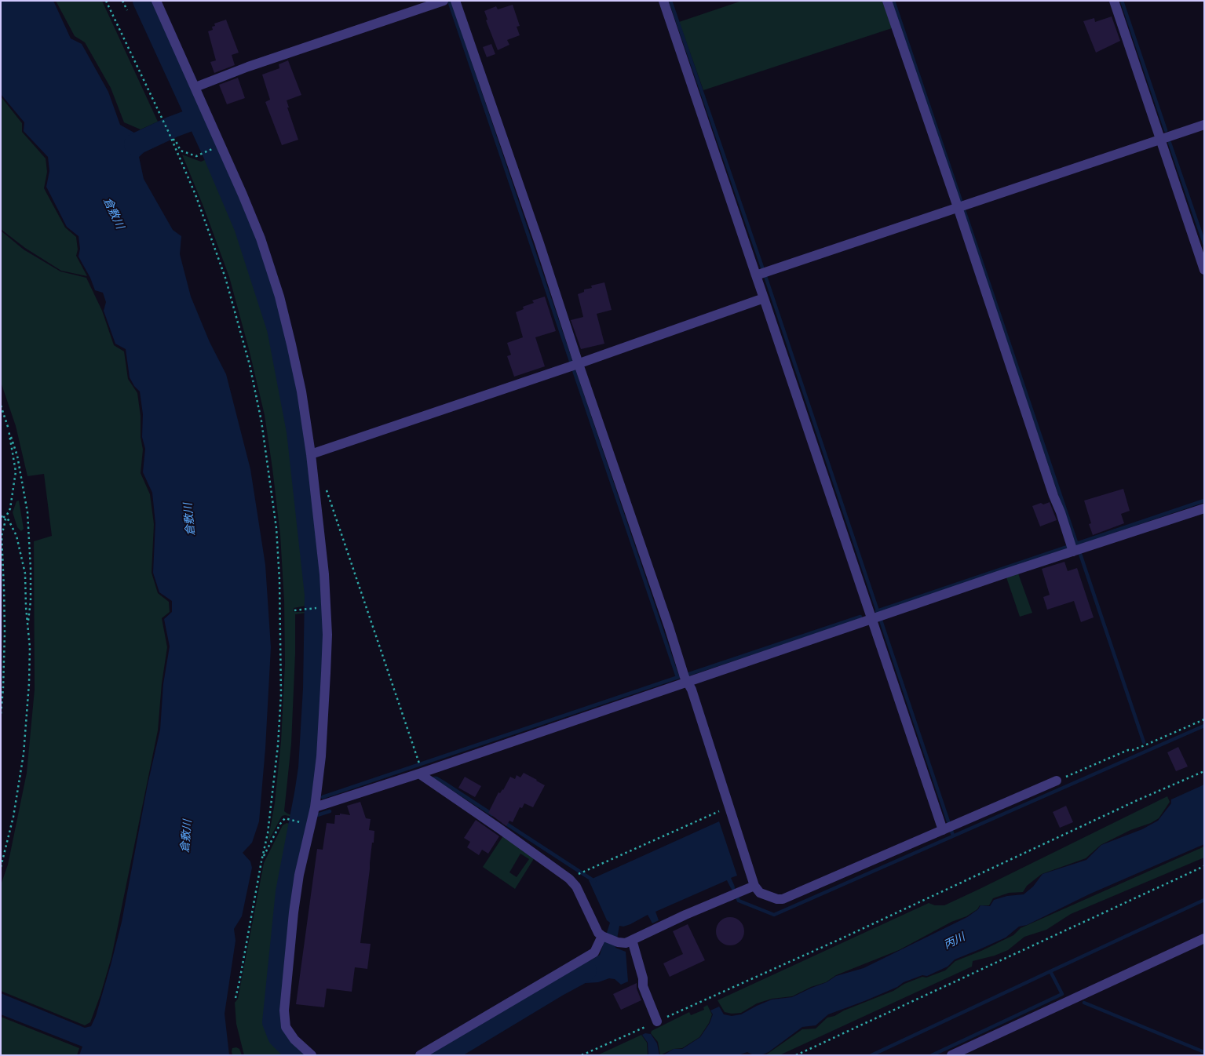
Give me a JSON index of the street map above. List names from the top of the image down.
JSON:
{
  "water": ["倉敷川", "丙川"]
}
